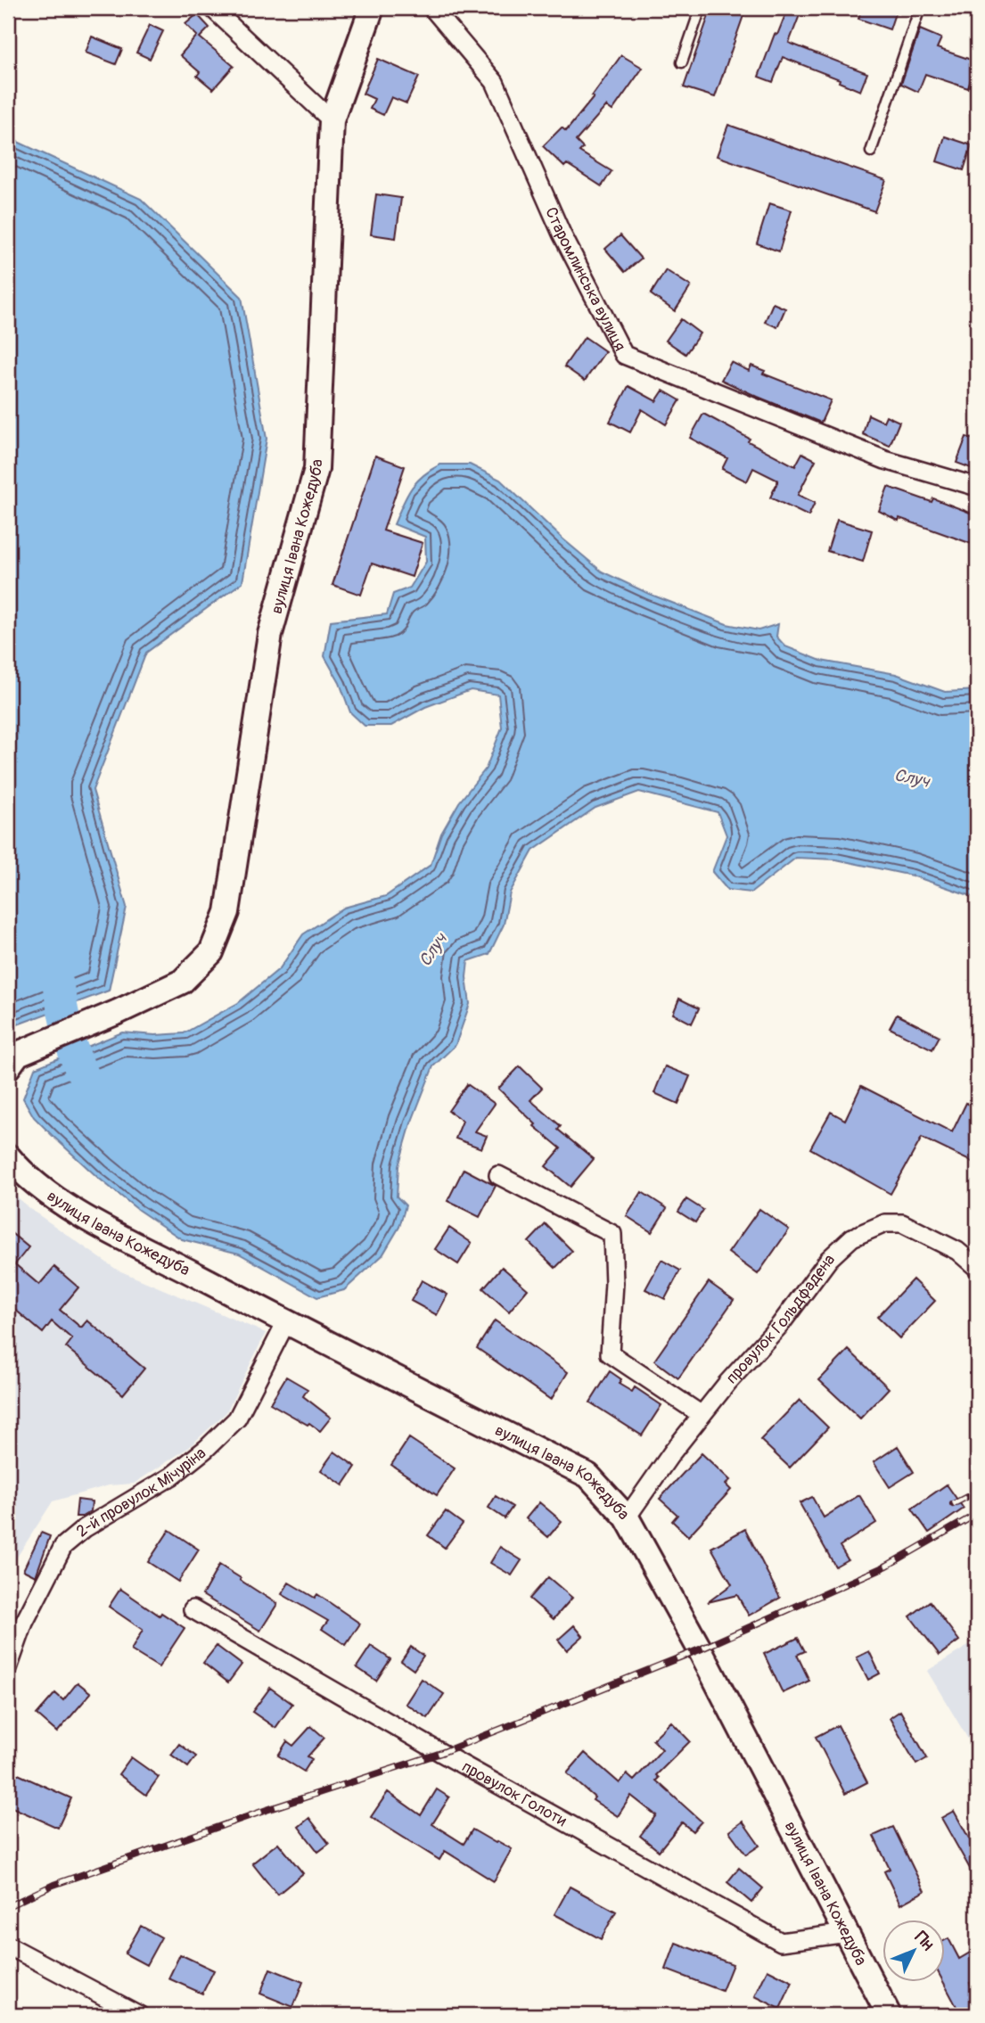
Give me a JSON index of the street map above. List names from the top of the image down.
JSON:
{
  "streets": {
    "main road": ["вулиця Івана Кожедуба"],
    "street": [
      "Старомлинська вулиця",
      "провулок Гольдфадена",
      "2-й провулок Мічуріна",
      "провулок Голоти"
    ]
  },
  "crossings": [
    ["вулиця Івана Кожедуба", "провулок Гольдфадена"],
    ["вулиця Івана Кожедуба", "2-й провулок Мічуріна"],
    ["вулиця Івана Кожедуба", "провулок Голоти"]
  ],
  "water": ["Случ"],
  "north": "top right"
}
